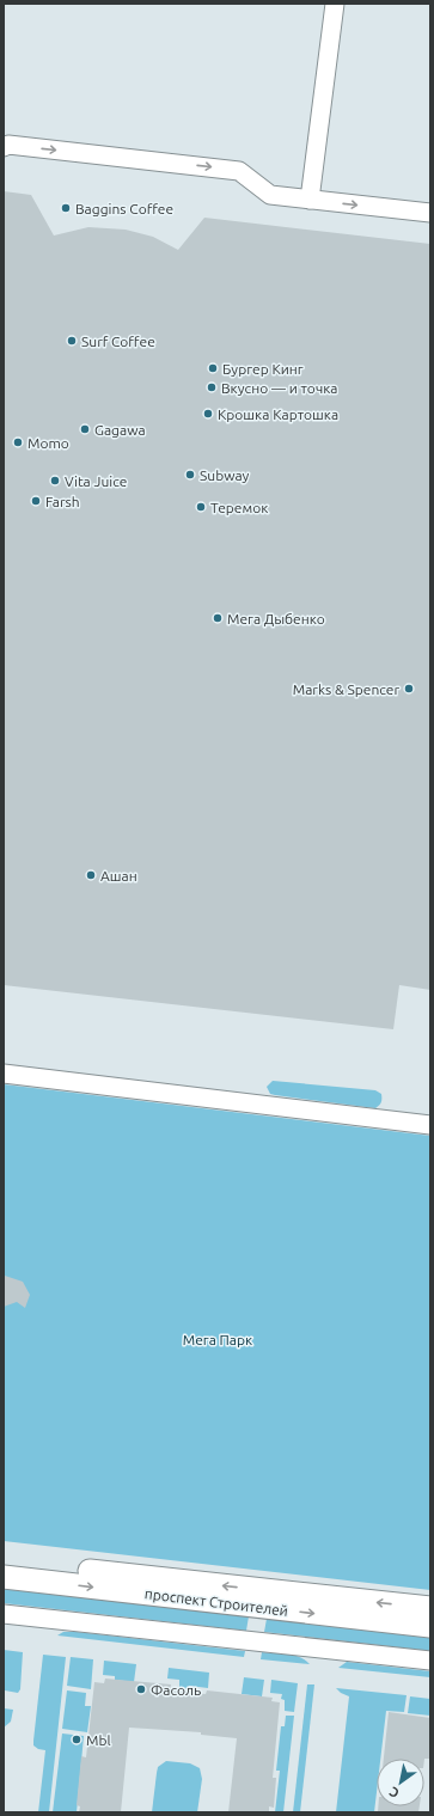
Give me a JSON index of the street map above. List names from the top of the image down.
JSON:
{
  "streets": {
    "street": ["проспект Строителей"]
  },
  "parks": ["Мега Парк"],
  "places": [
    "Baggins Coffee",
    "Surf Coffee",
    "Бургер Кинг",
    "Вкусно — и точка",
    "Крошка Картошка",
    "Gagawa",
    "Momo",
    "Subway",
    "Vita Juice",
    "Farsh",
    "Теремок",
    "Мега Дыбенко",
    "Marks & Spencer",
    "Ашан",
    "Фасоль",
    "Mbl"
  ],
  "north": "bottom left"
}
